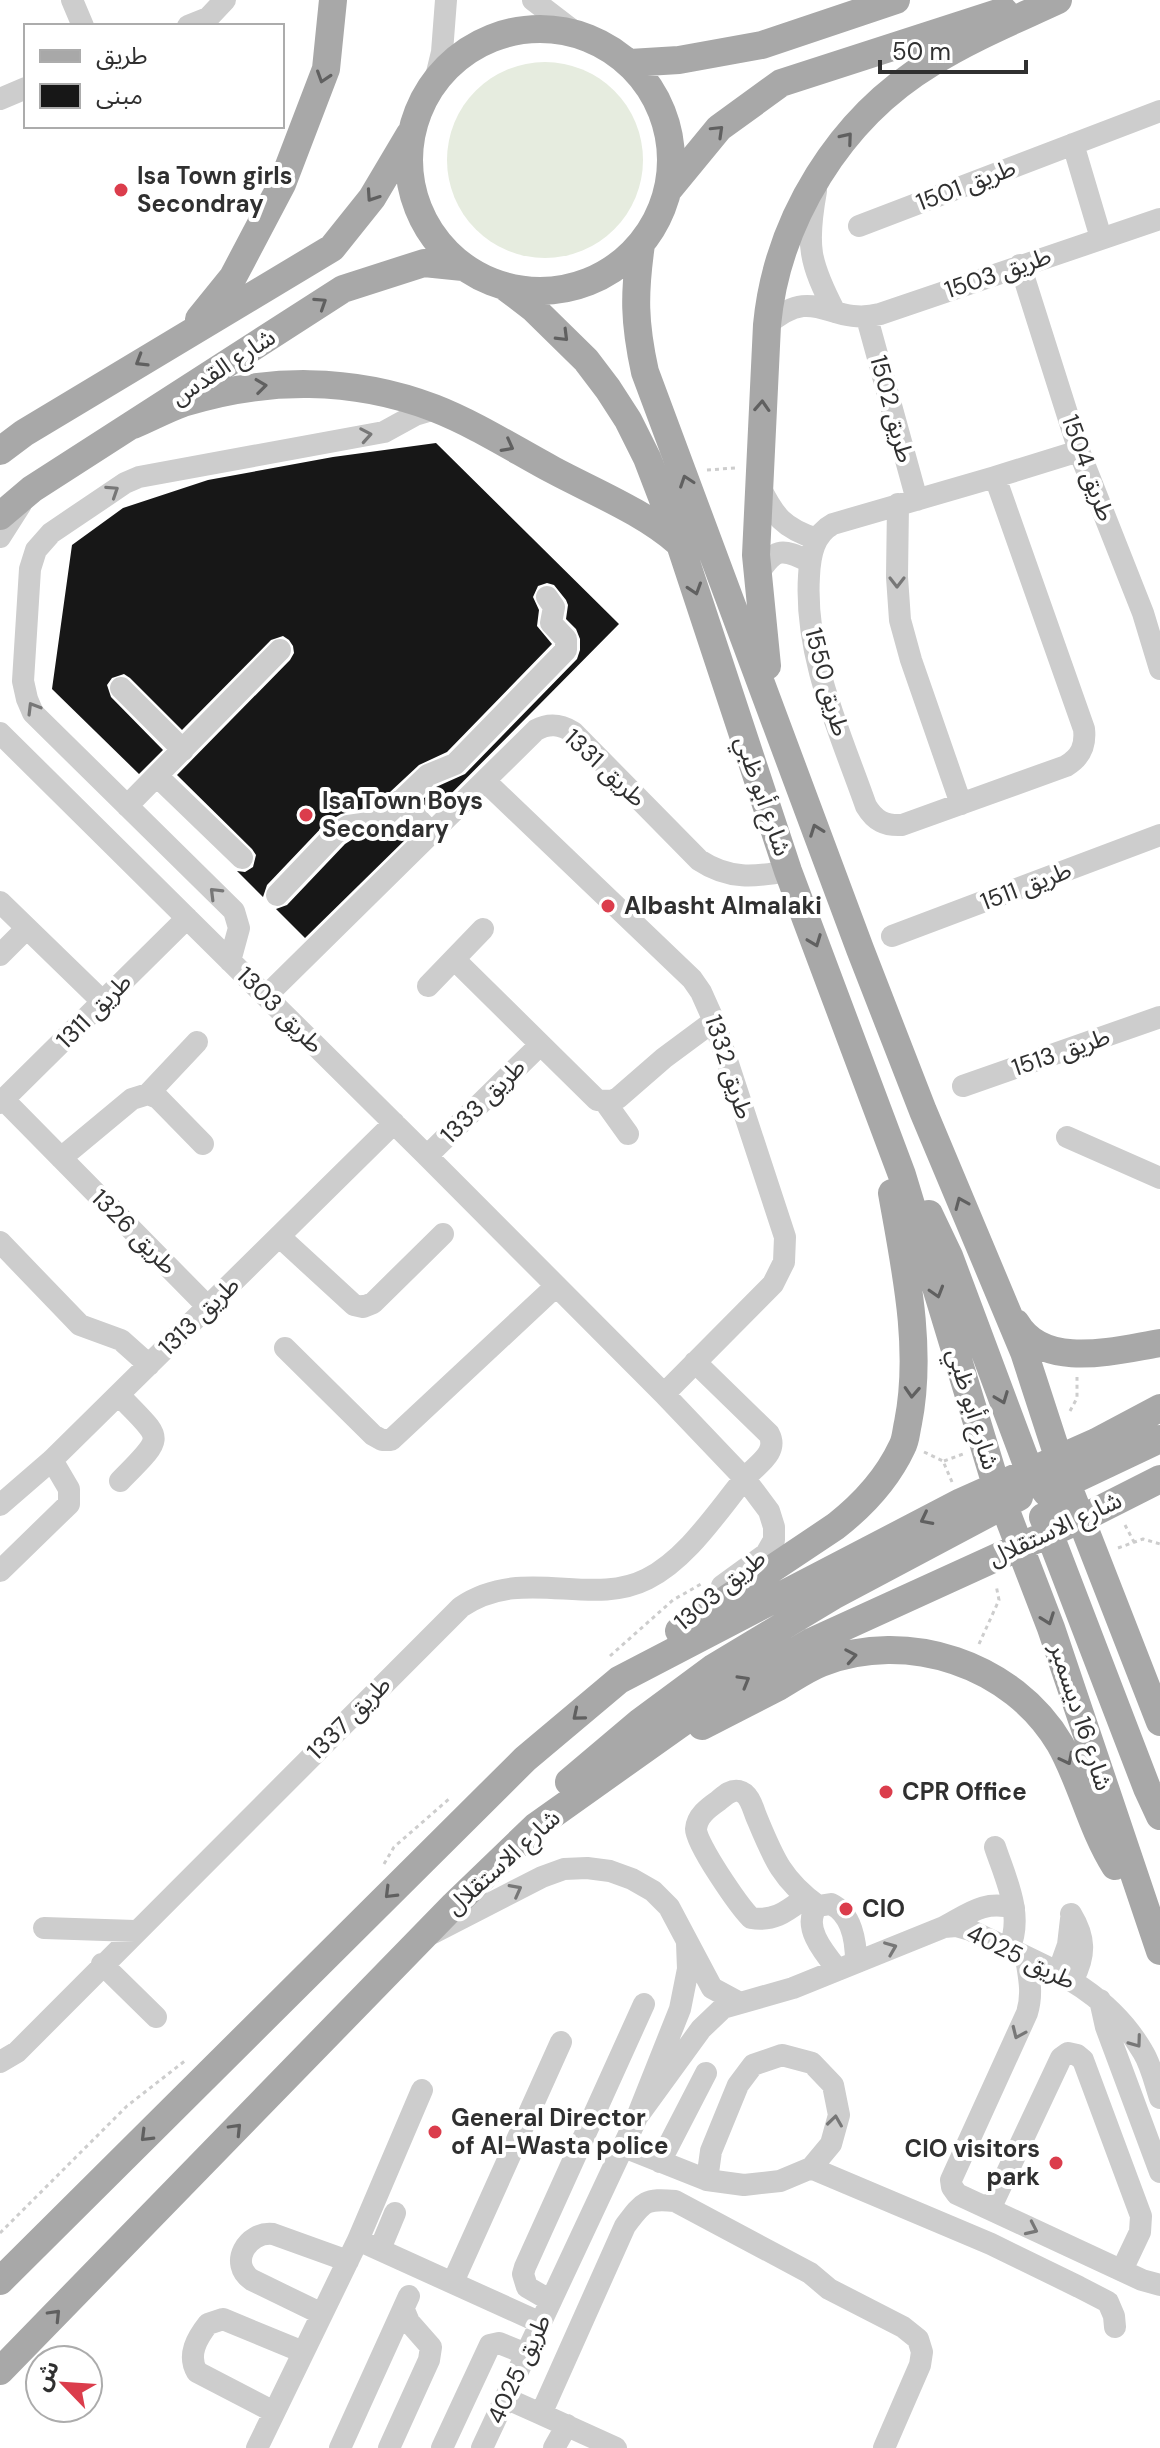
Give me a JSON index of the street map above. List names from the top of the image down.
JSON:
{
  "streets": {
    "main road": [
      "شارع القدس",
      "شارع أبو ظبي",
      "شارع الاستقلال",
      "شارع 16 ديسمبر"
    ],
    "street": [
      "طريق 1501",
      "طريق 1503",
      "طريق 1502",
      "طريق 1504",
      "طريق 1550",
      "طريق 1331",
      "طريق 1511",
      "طريق 1303",
      "طريق 1311",
      "طريق 1513",
      "طريق 1332",
      "طريق 1333",
      "طريق 1326",
      "طريق 1313",
      "طريق 1337",
      "طريق 4025"
    ]
  },
  "crossings": [
    ["طريق 1503", "طريق 1502"],
    ["طريق 1503", "طريق 1504"],
    ["شارع القدس", "شارع أبو ظبي"],
    ["طريق 1331", "شارع أبو ظبي"],
    ["طريق 1331", "طريق 1303"],
    ["طريق 1331", "طريق 1332"],
    ["شارع أبو ظبي", "شارع 16 ديسمبر"],
    ["طريق 1303", "طريق 1311"],
    ["طريق 1303", "طريق 1332"],
    ["طريق 1303", "طريق 1333"],
    ["طريق 1303", "طريق 1313"],
    ["طريق 1303", "طريق 1337"],
    ["طريق 1311", "طريق 1326"],
    ["طريق 1332", "طريق 1337"],
    ["طريق 1326", "طريق 1313"],
    ["شارع الاستقلال", "شارع 16 ديسمبر"],
    ["شارع الاستقلال", "طريق 4025"]
  ],
  "places": [
    "Isa Town girls Secondray",
    "Isa Town Boys Secondary",
    "Albasht Almalaki",
    "CPR Office",
    "CIO",
    "General Director of Al-Wasta police",
    "CIO visitors park"
  ],
  "legend": ["طريق", "مبنى"],
  "scale_bar": "50 m",
  "north": "top left"
}
